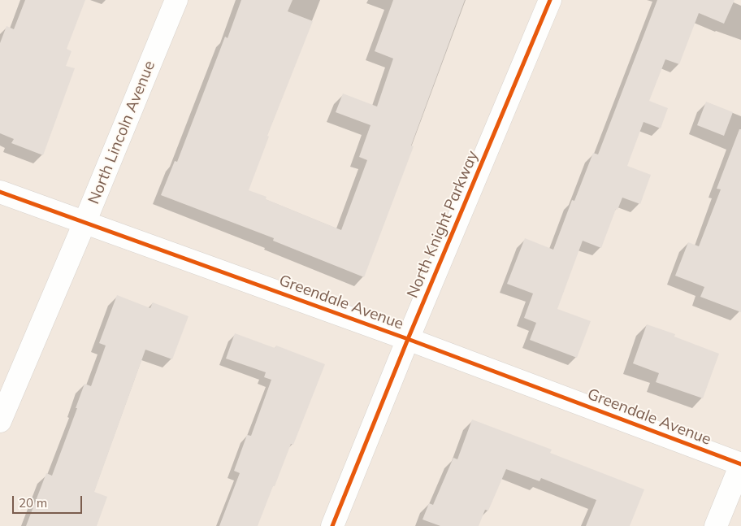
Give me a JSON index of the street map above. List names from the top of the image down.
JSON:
{
  "streets": {
    "street": ["North Lincoln Avenue", "North Knight Parkway", "Greendale Avenue"]
  },
  "crossings": [
    ["North Lincoln Avenue", "Greendale Avenue"],
    ["North Knight Parkway", "Greendale Avenue"]
  ],
  "scale_bar": "20 m"
}
